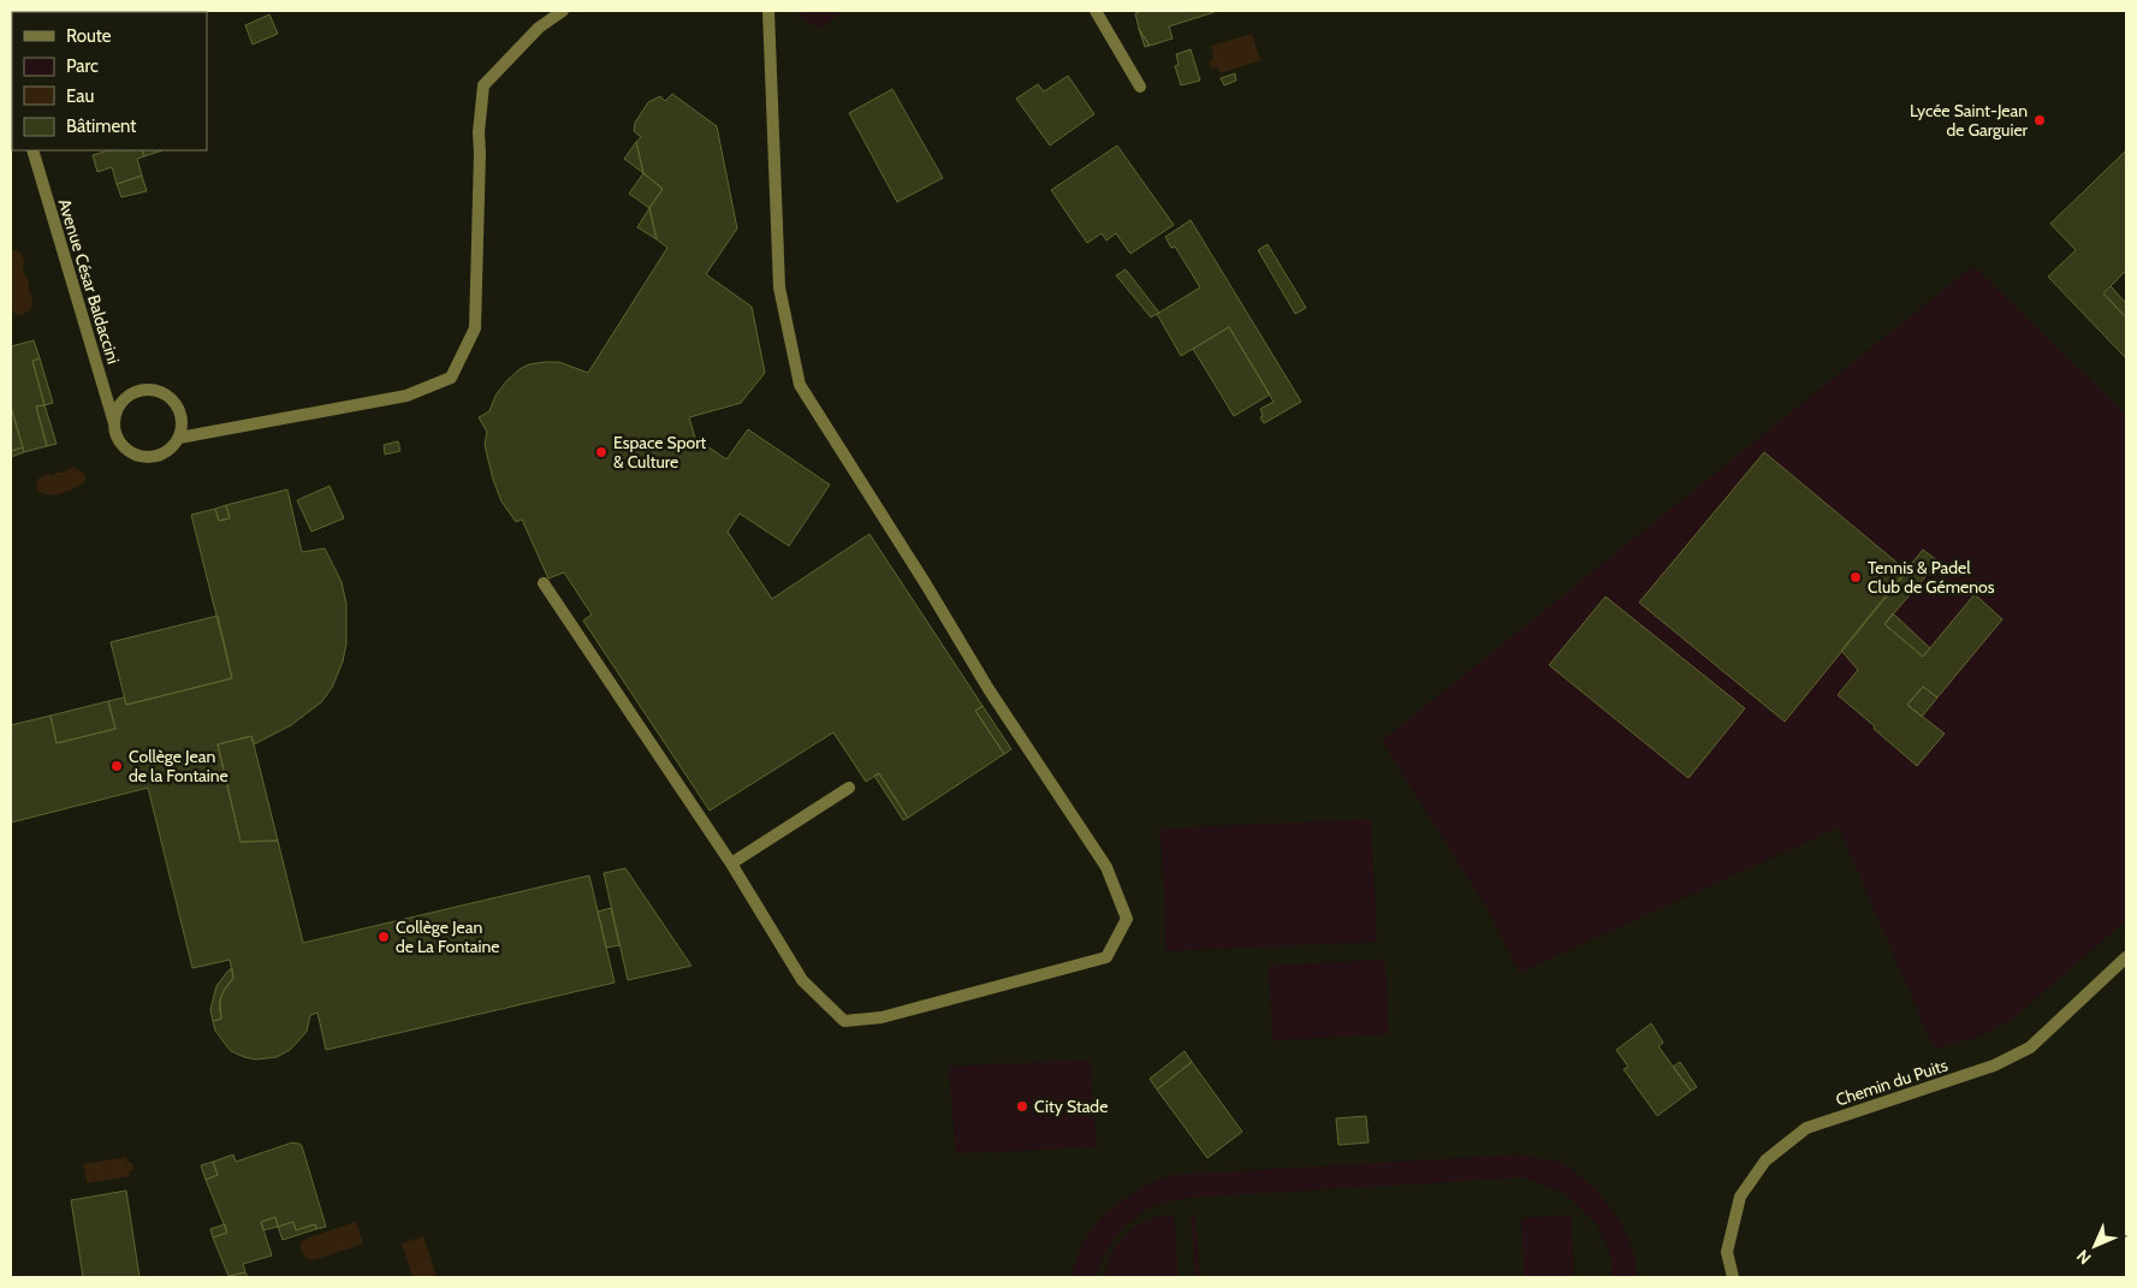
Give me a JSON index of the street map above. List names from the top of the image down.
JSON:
{
  "streets": {
    "street": ["Avenue César Baldaccini", "Chemin du Puits"]
  },
  "places": [
    "Lycée Saint-Jean de Garguier",
    "Espace Sport & Culture",
    "Tennis & Padel Club de Gémenos",
    "Collège Jean de la Fontaine",
    "Collège Jean de La Fontaine",
    "City Stade"
  ],
  "legend": [
    "Route",
    "Parc",
    "Eau",
    "Bâtiment"
  ],
  "north": "bottom left"
}
